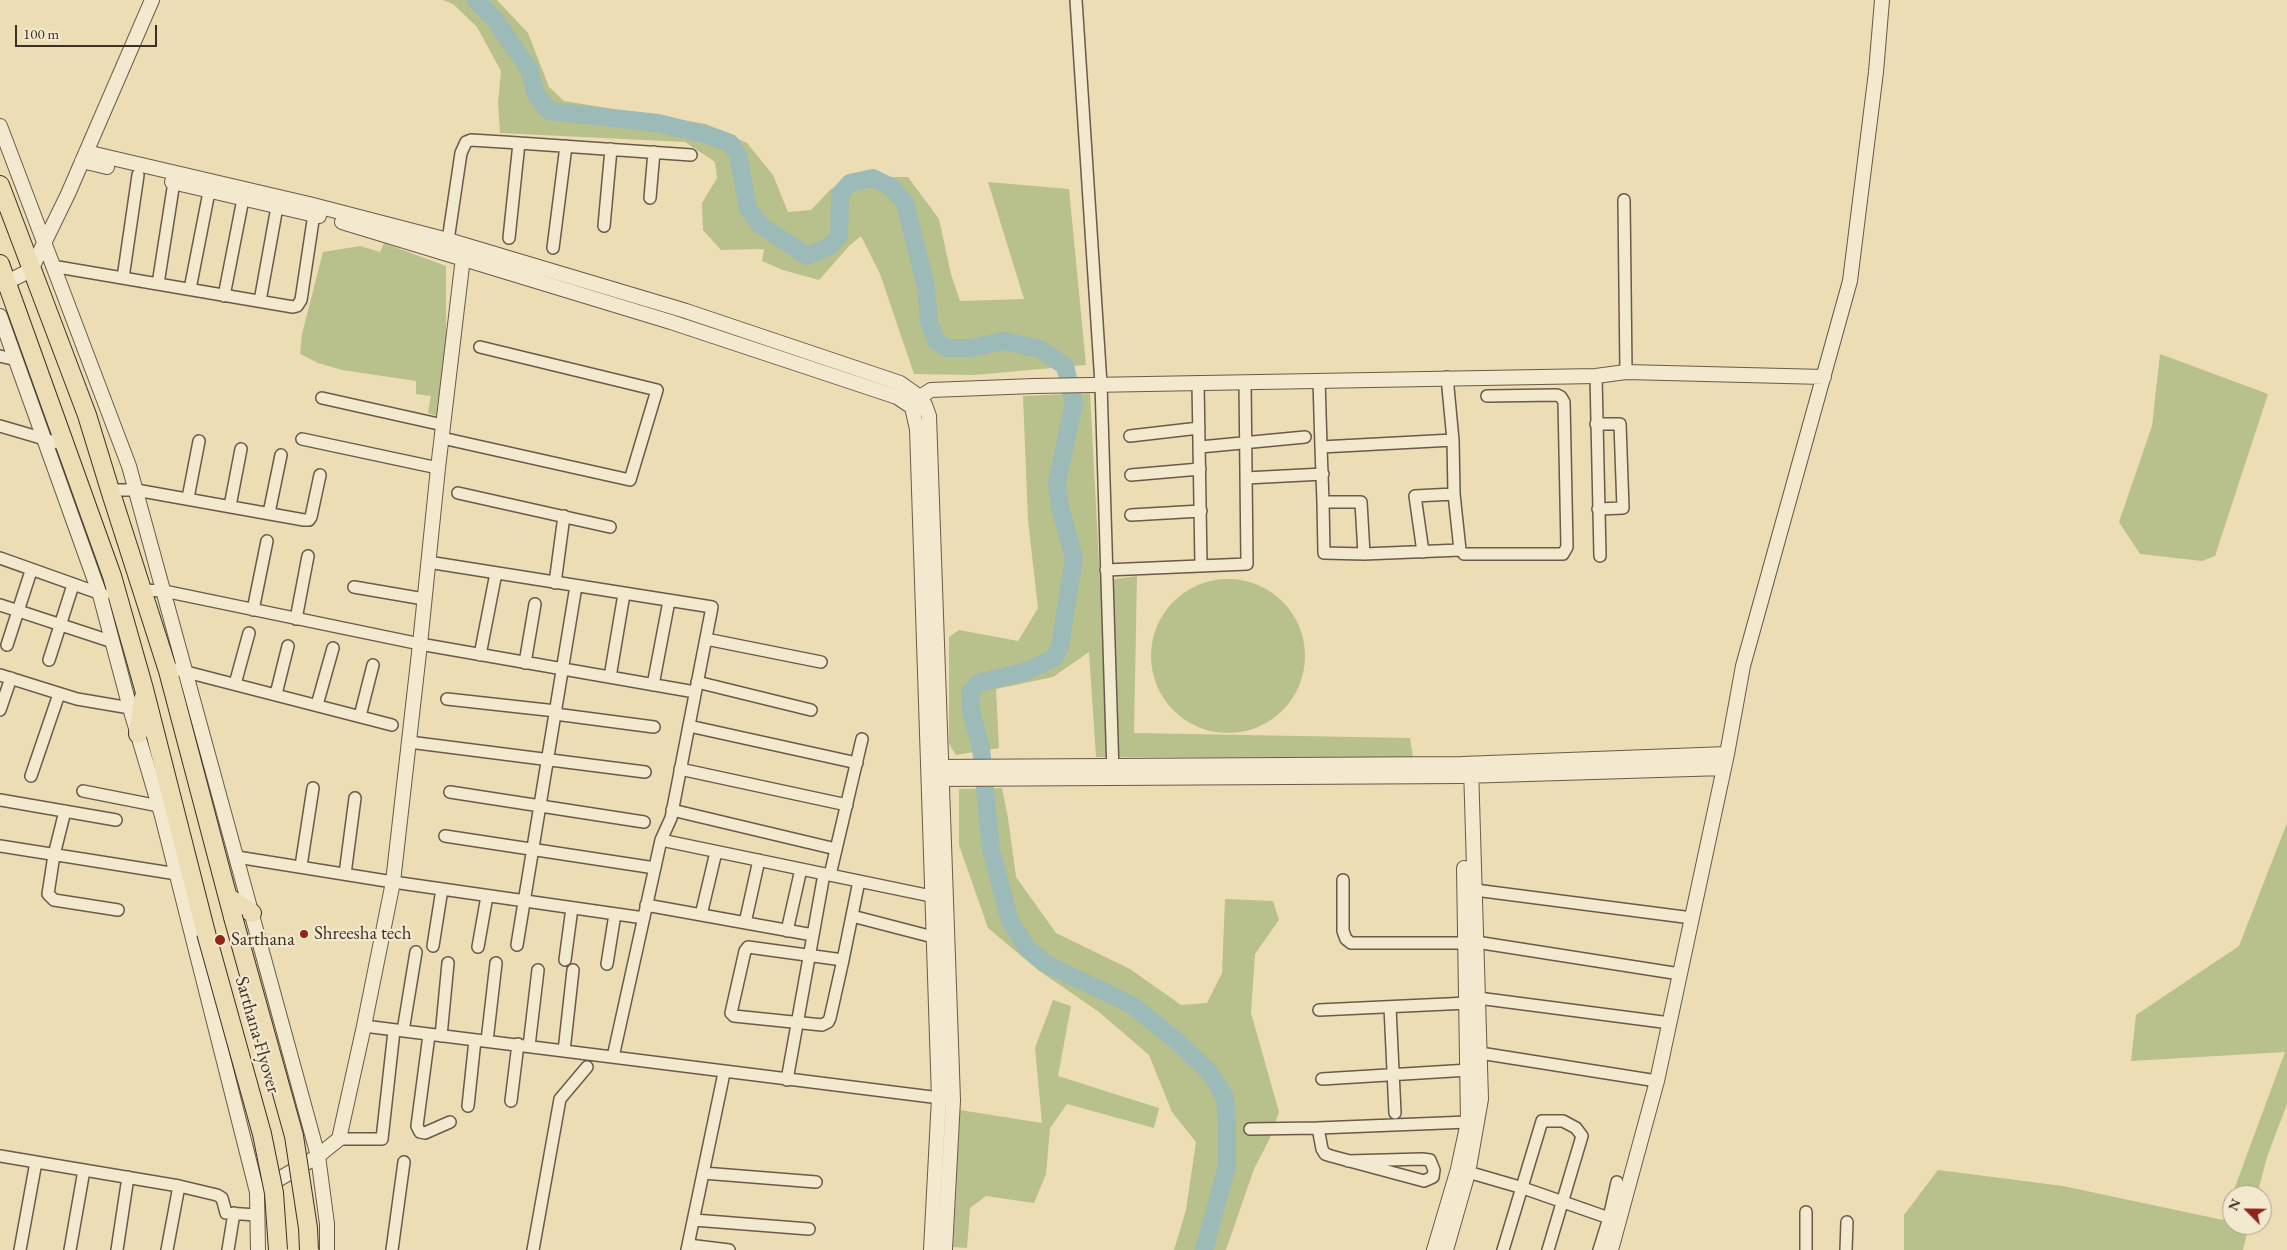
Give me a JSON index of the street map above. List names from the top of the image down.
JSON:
{
  "streets": {
    "main road": ["Sarthana Flyover"]
  },
  "places": ["Shreesha tech", "Sarthana"],
  "scale_bar": "100 m",
  "north": "top left"
}
